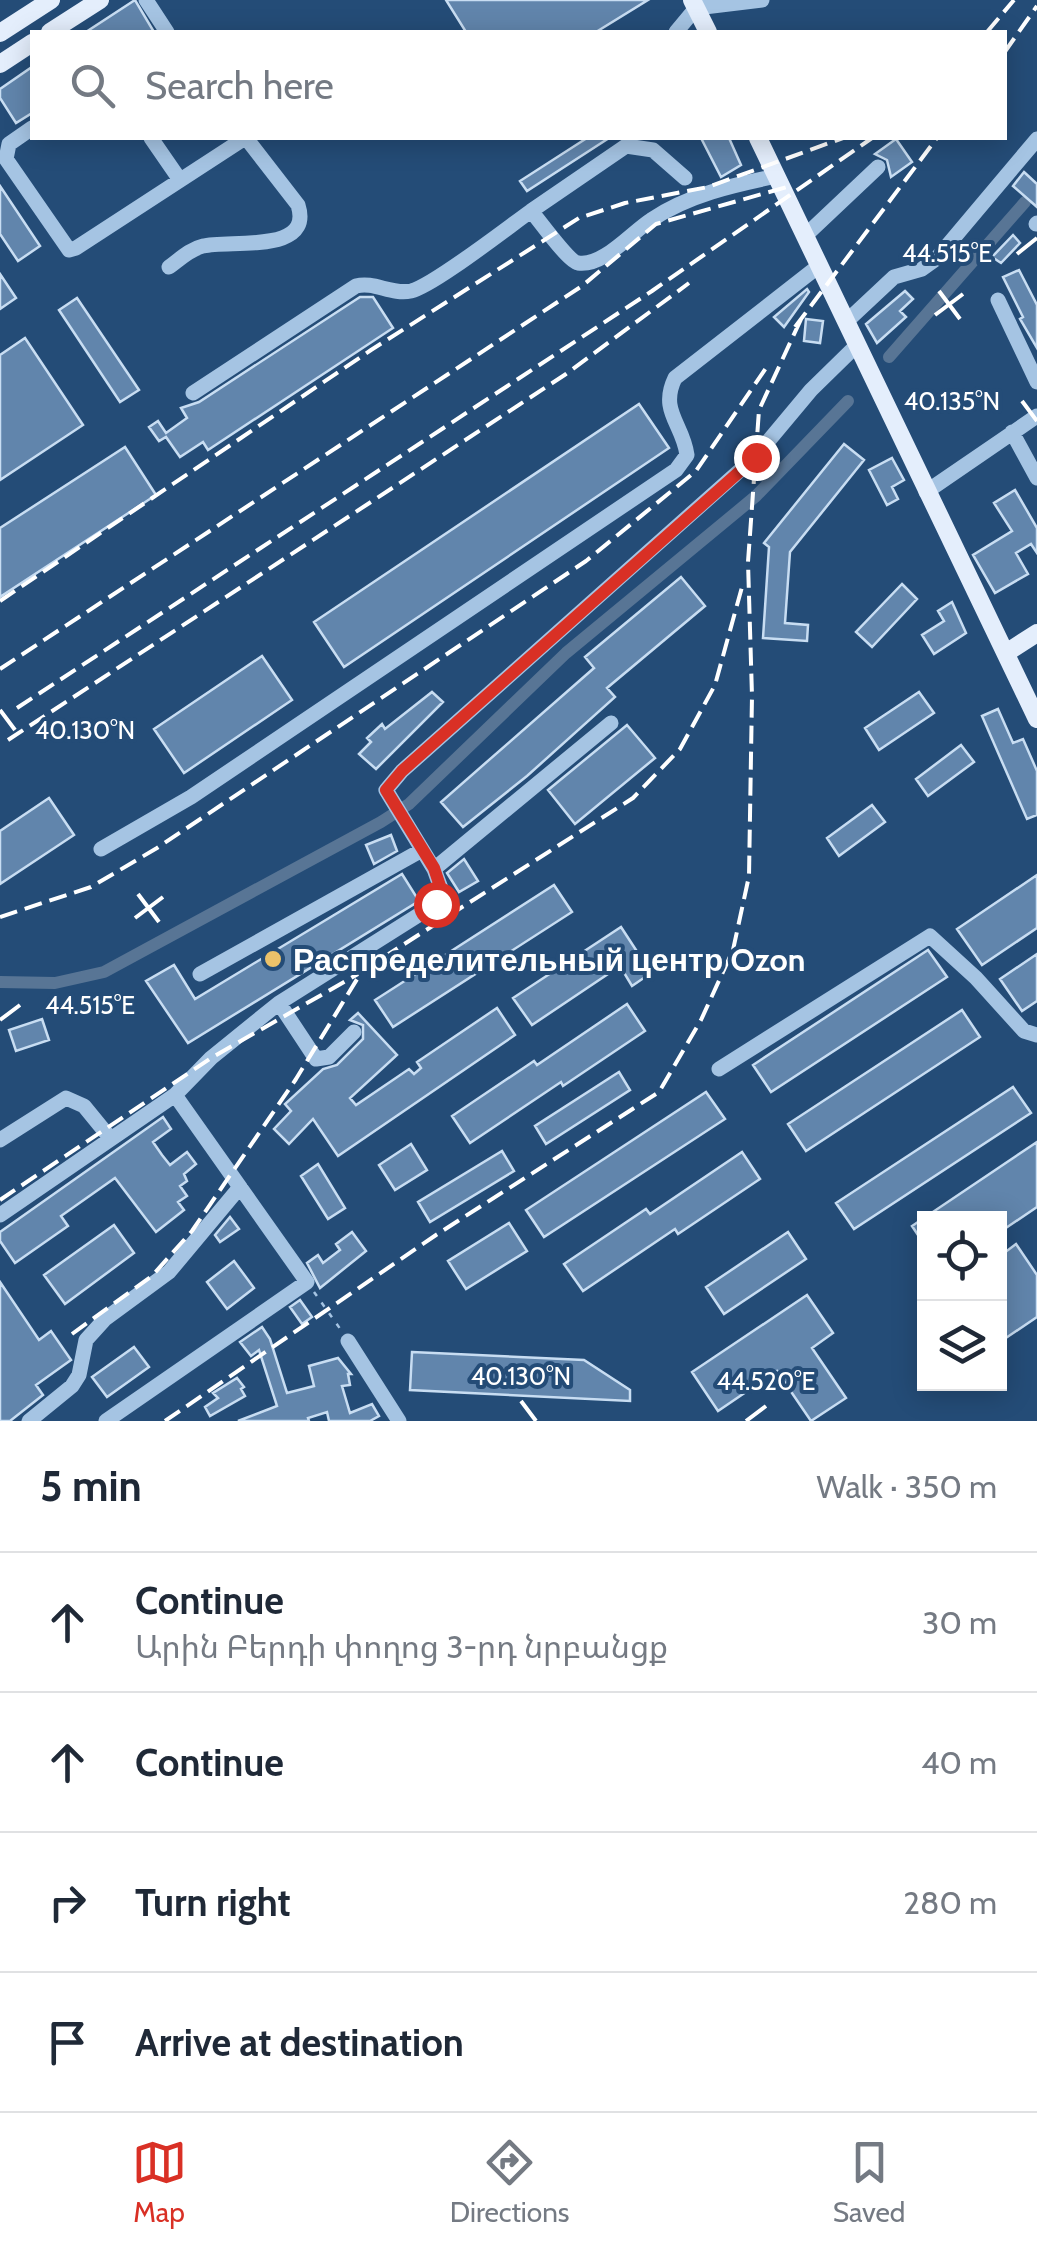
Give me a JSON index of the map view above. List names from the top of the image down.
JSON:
{
  "places": ["Распределительный центр Ozon"],
  "page": {
    "search": "Search here",
    "heading": ["5 min", "Walk · 350 m"],
    "list": [
      ["Continue", "Արին Բերդի փողոց 3-րդ նրբանցք", "30 m"],
      ["Continue", "40 m"],
      ["Turn right", "280 m"],
      "Arrive at destination"
    ],
    "nav": ["Map", "Directions", "Saved"]
  },
  "coordinates": [
    "44.515°E",
    "40.135°N",
    "40.130°N",
    "44.520°E"
  ]
}
